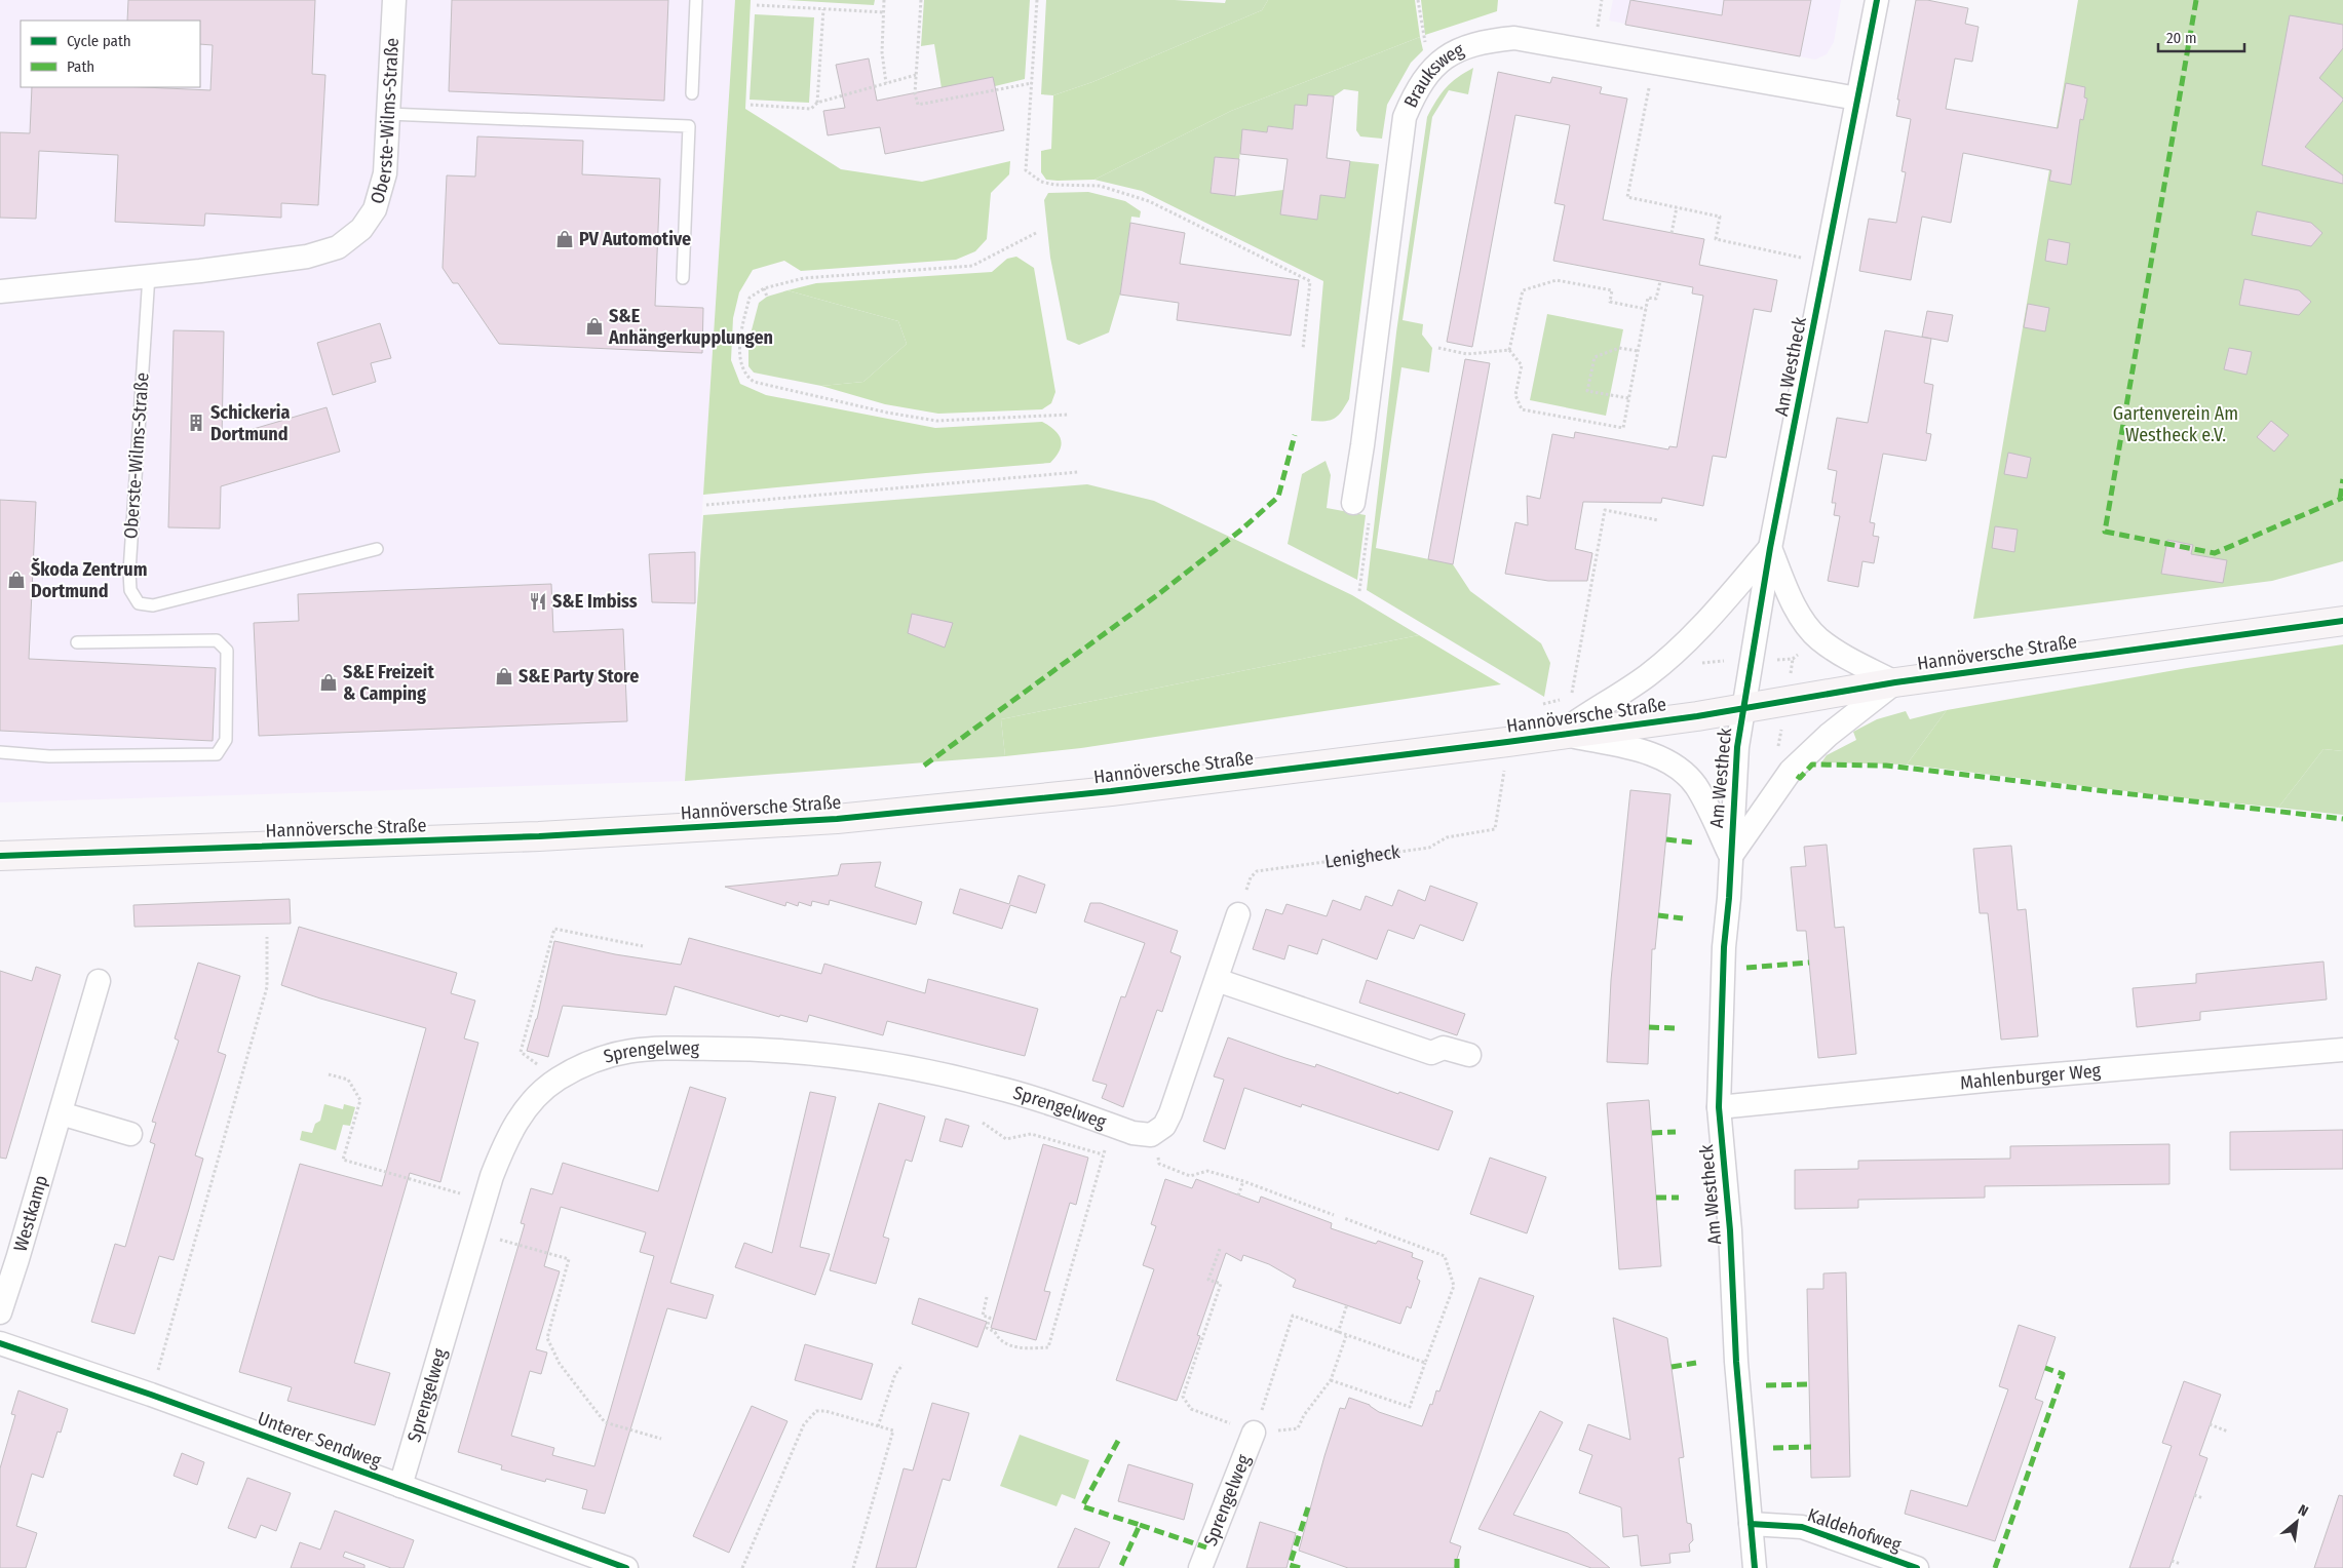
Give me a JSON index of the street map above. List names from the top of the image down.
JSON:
{
  "streets": {
    "main road": ["Hannöversche Straße"],
    "street": [
      "Brauksweg",
      "Oberste-Wilms-Straße",
      "Am Westheck",
      "Sprengelweg",
      "Mahlenburger Weg",
      "Westkamp",
      "Unterer Sendweg",
      "Kaldehofweg"
    ],
    "path": ["Lenigheck"]
  },
  "crossings": [
    ["Brauksweg", "Am Westheck"],
    ["Am Westheck", "Hannöversche Straße"],
    ["Am Westheck", "Mahlenburger Weg"],
    ["Am Westheck", "Kaldehofweg"],
    ["Hannöversche Straße", "Lenigheck"],
    ["Sprengelweg", "Unterer Sendweg"]
  ],
  "parks": ["Gartenverein Am Westheck e.V."],
  "places": {
    "shop": [
      "PV Automotive",
      "S&E Anhängerkupplungen",
      "Škoda Zentrum Dortmund",
      "S&E Party Store",
      "S&E Freizeit & Camping"
    ],
    "building": ["Schickeria Dortmund"],
    "restaurant": ["S&E Imbiss"]
  },
  "legend": ["Cycle path", "Path"],
  "scale_bar": "20 m",
  "north": "top right"
}
